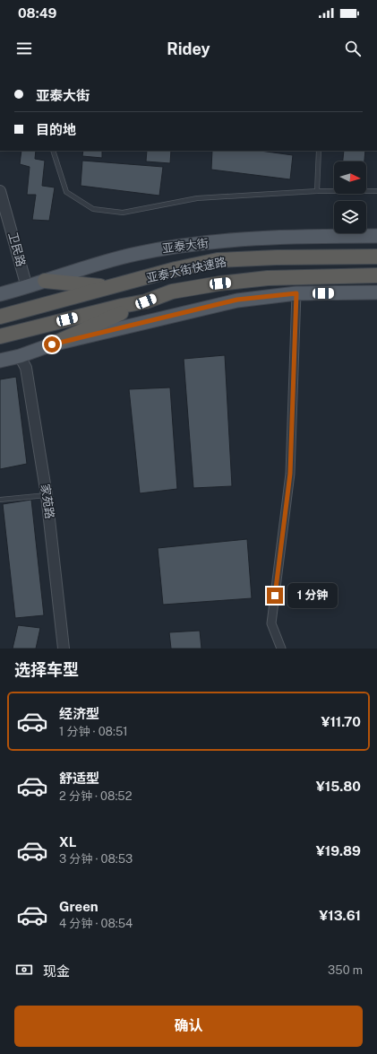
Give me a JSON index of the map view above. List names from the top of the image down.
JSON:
{
  "streets": {
    "highway": ["亚泰大街快速路"],
    "main road": ["亚泰大街"],
    "street": ["卫民路", "家苑路"]
  },
  "crossings": [
    ["亚泰大街", "卫民路"]
  ],
  "north": "right",
  "page": {
    "status": "08:49",
    "header": "Ridey",
    "banner": ["亚泰大街", "目的地"],
    "bubble": "1 分钟",
    "heading": "选择车型",
    "list": [
      {
        "name": "经济型",
        "note": "1 分钟 · 08:51",
        "value": "¥11.70"
      },
      {
        "name": "舒适型",
        "note": "2 分钟 · 08:52",
        "value": "¥15.80"
      },
      {
        "name": "XL",
        "note": "3 分钟 · 08:53",
        "value": "¥19.89"
      },
      {
        "name": "Green",
        "note": "4 分钟 · 08:54",
        "value": "¥13.61"
      }
    ],
    "pay": ["现金", "350 m"],
    "buttons": "确认"
  }
}
